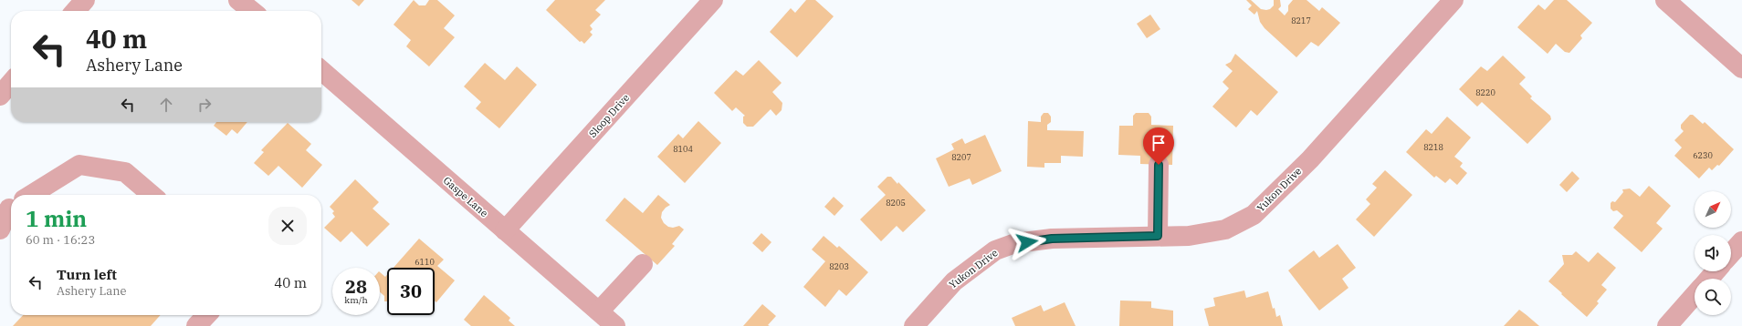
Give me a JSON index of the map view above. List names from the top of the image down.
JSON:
{
  "streets": {
    "street": ["Sloop Drive", "Yukon Drive", "Gaspe Lane"]
  },
  "crossings": [
    ["Sloop Drive", "Gaspe Lane"]
  ],
  "house_numbers": [
    "8217",
    "8220",
    "8218",
    "8104",
    "6230",
    "8207",
    "8205",
    "6110",
    "8203"
  ],
  "north": "top right",
  "page": {
    "turn": ["40 m", "Ashery Lane"],
    "heading": ["1 min", "60 m · 16:23"],
    "list": [
      {
        "name": "Turn left",
        "note": "Ashery Lane",
        "value": "40 m"
      }
    ],
    "speed": "28 km/h",
    "limit": "30"
  }
}
